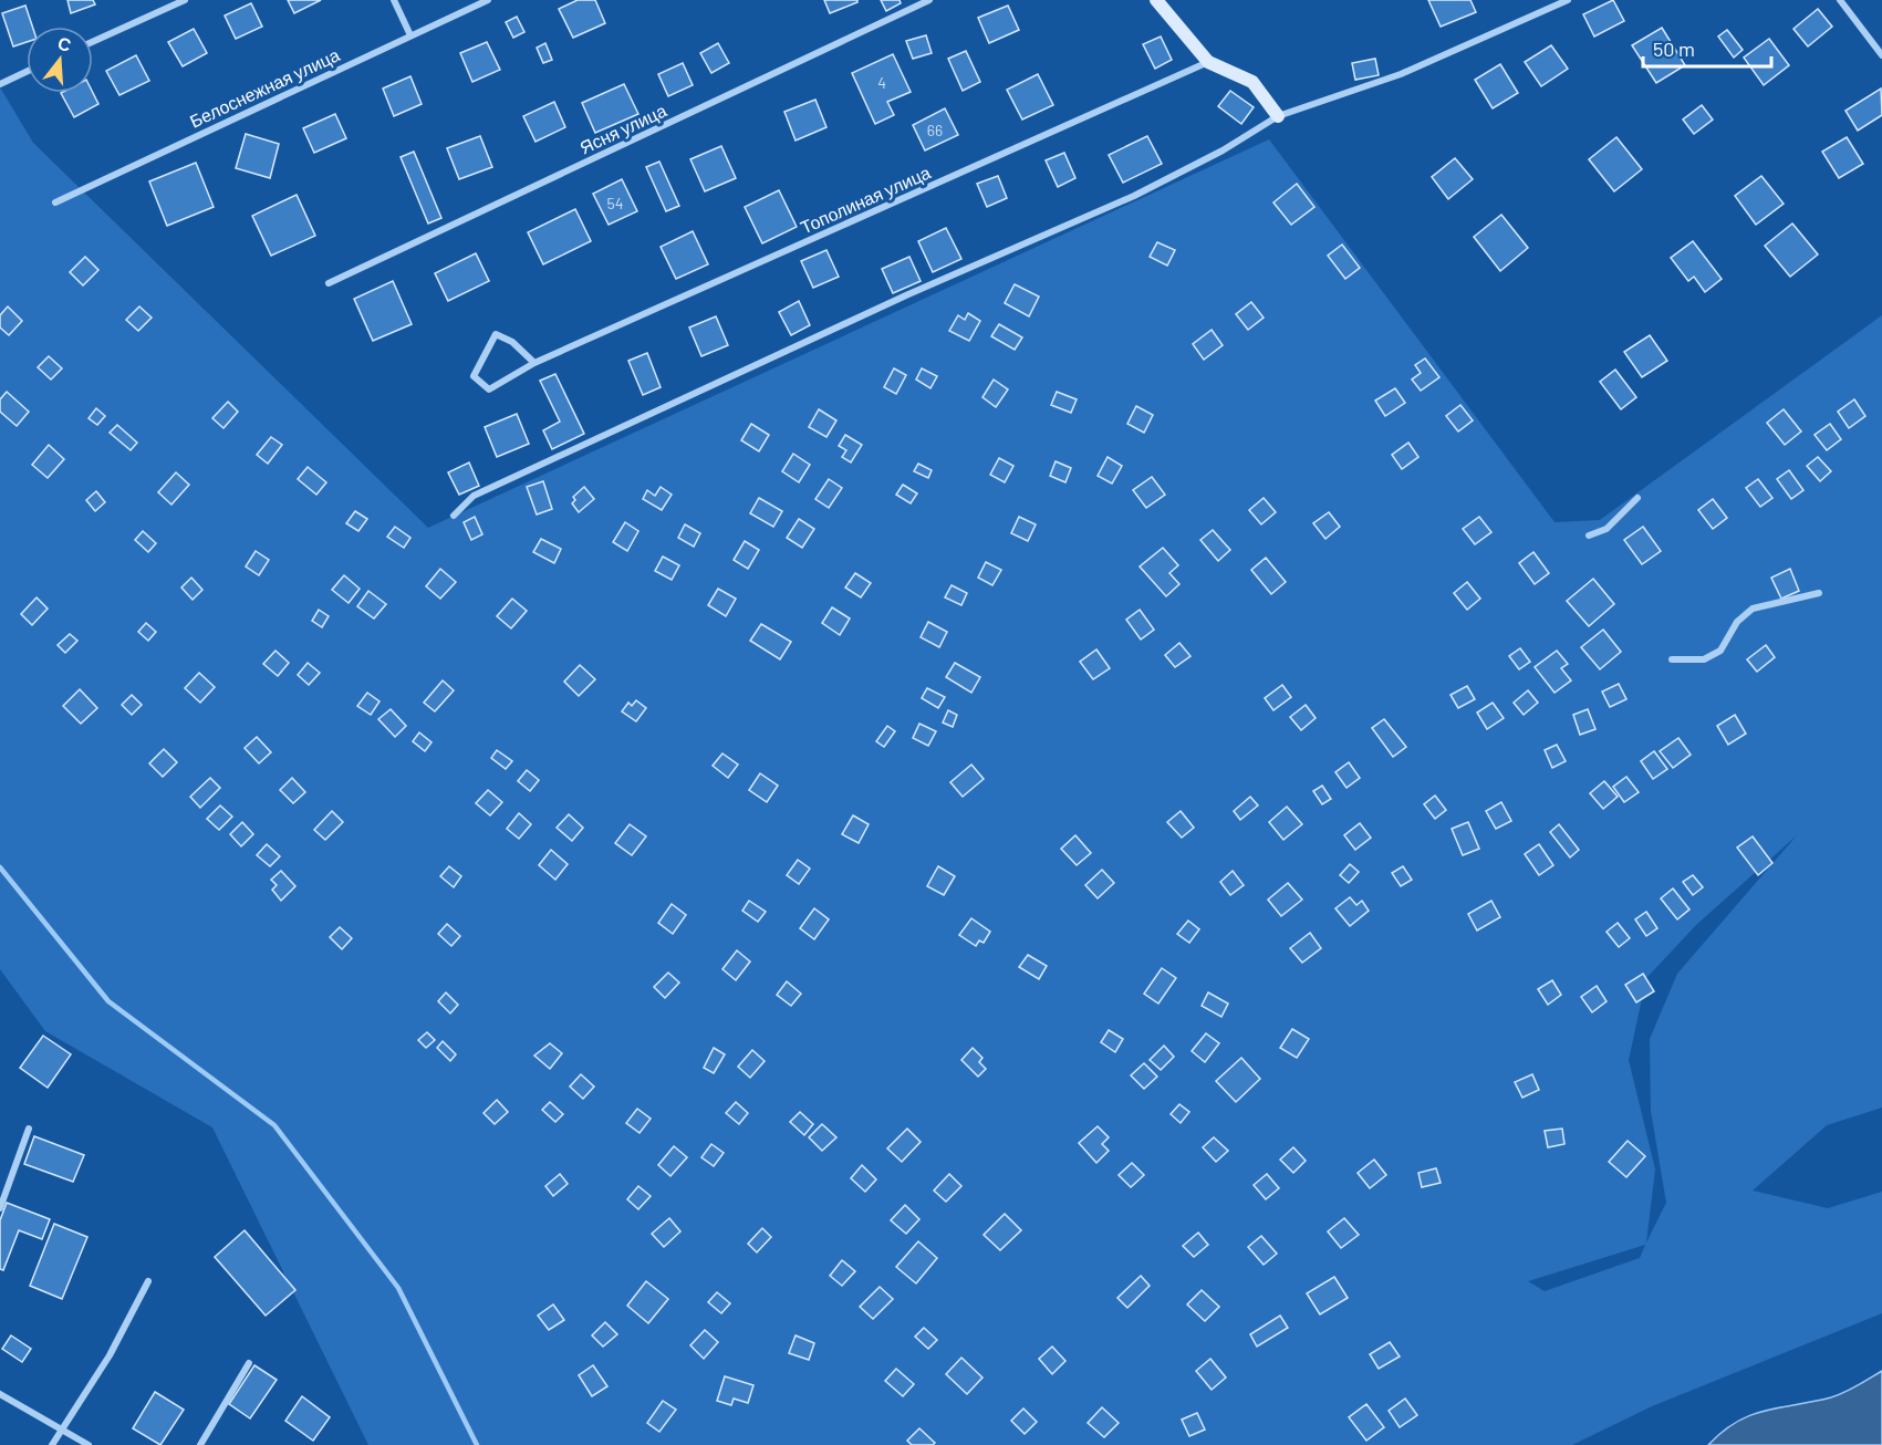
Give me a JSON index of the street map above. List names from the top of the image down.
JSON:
{
  "streets": {
    "street": ["Белоснежная улица", "Ясня улица", "Тополиная улица"]
  },
  "house_numbers": ["4", "66", "54"],
  "scale_bar": "50 m",
  "north": "top"
}
